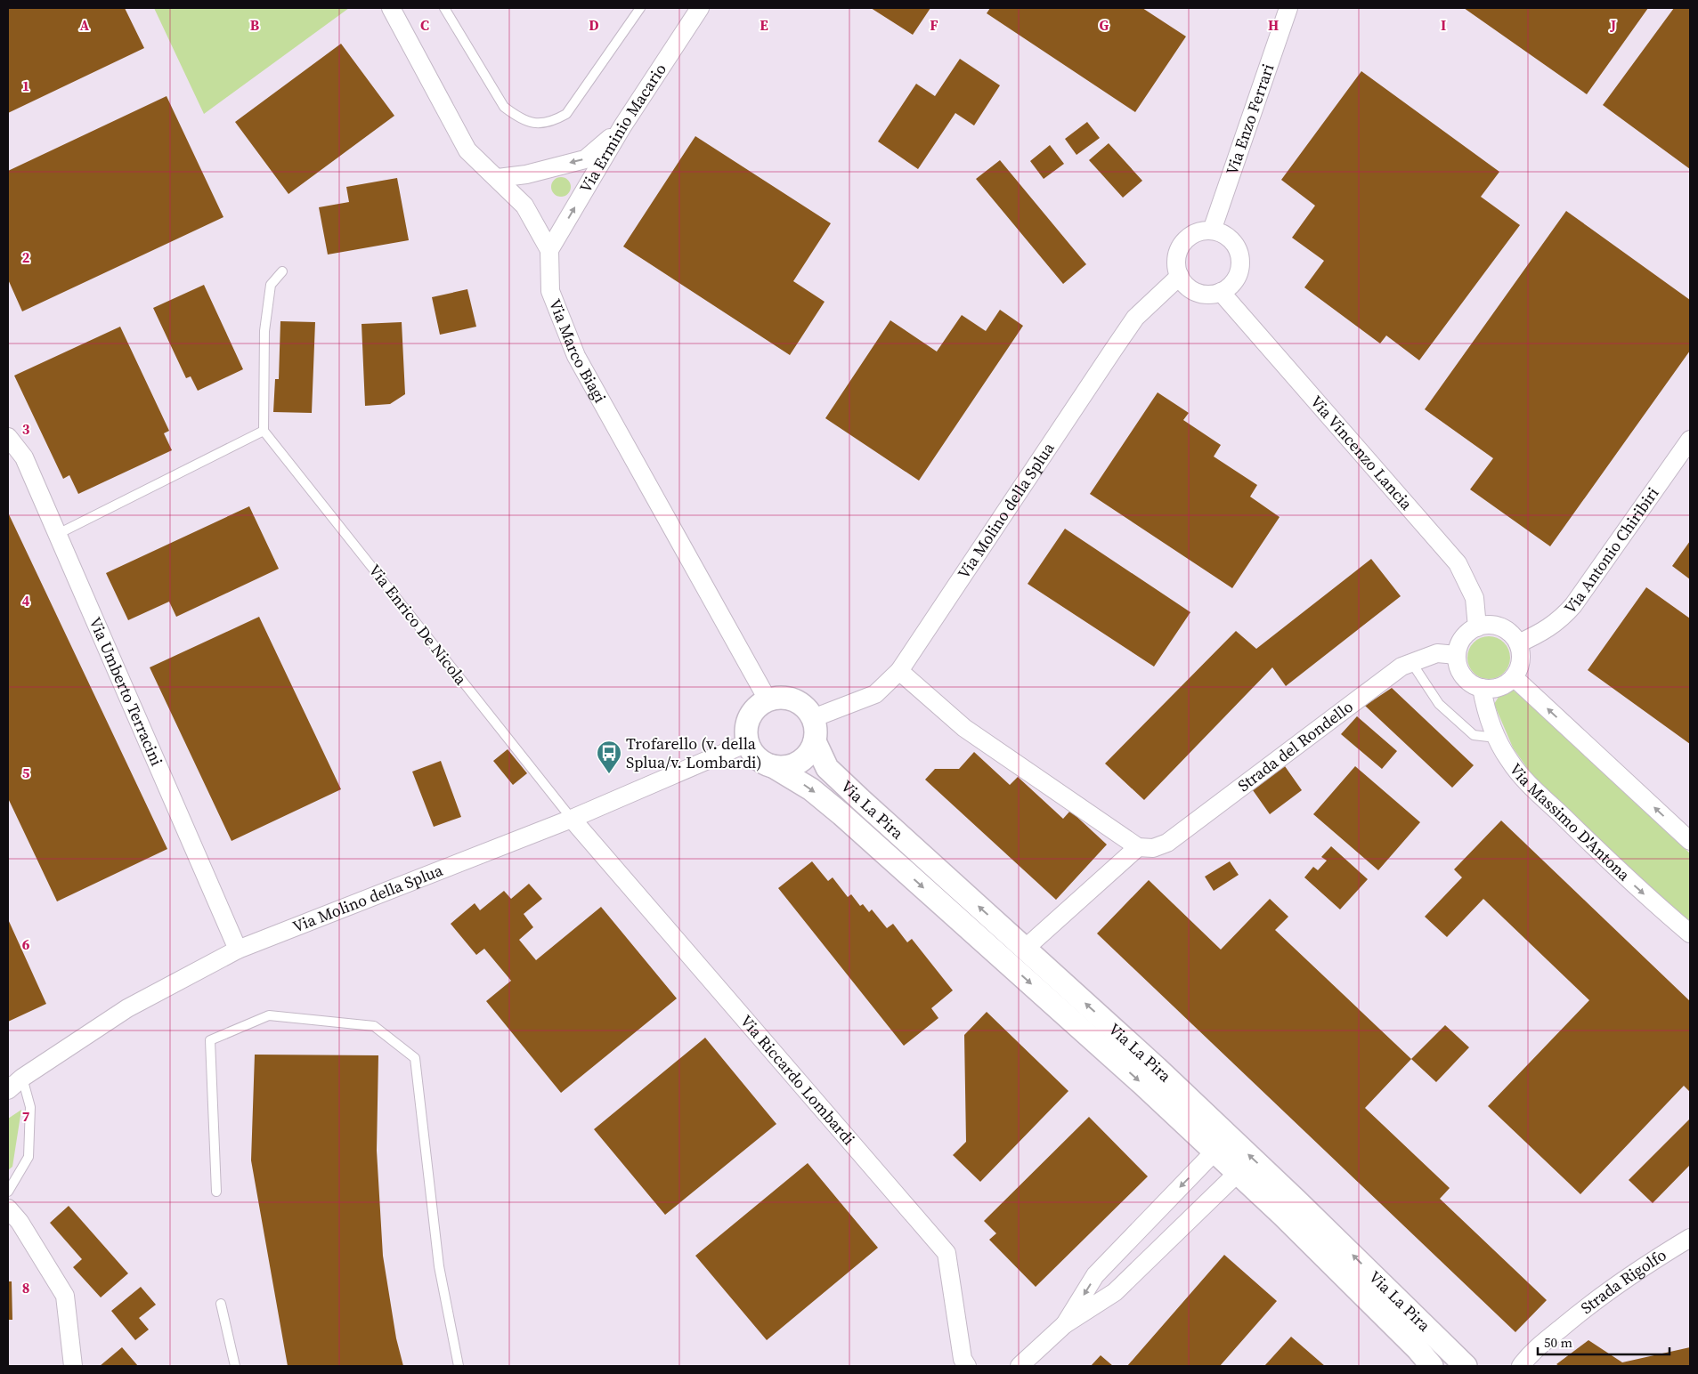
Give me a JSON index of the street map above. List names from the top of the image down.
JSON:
{
  "streets": {
    "street": [
      "Via Enzo Ferrari",
      "Via Erminio Macario",
      "Via Marco Biagi",
      "Via Vincenzo Lancia",
      "Via Molino della Splua",
      "Via Antonio Chiribiri",
      "Via Umberto Terracini",
      "Strada del Rondello",
      "Via La Pira",
      "Via Massimo D'Antona",
      "Via Riccardo Lombardi",
      "Strada Rigolfo"
    ],
    "lane": ["Via Enrico De Nicola"]
  },
  "crossings": [
    ["Via Enzo Ferrari", "Via Vincenzo Lancia"],
    ["Via Enzo Ferrari", "Via Molino della Splua"],
    ["Via Erminio Macario", "Via Marco Biagi"],
    ["Via Marco Biagi", "Via Molino della Splua"],
    ["Via Marco Biagi", "Via La Pira"],
    ["Via Vincenzo Lancia", "Via Molino della Splua"],
    ["Via Vincenzo Lancia", "Via Antonio Chiribiri"],
    ["Via Vincenzo Lancia", "Strada del Rondello"],
    ["Via Vincenzo Lancia", "Via Massimo D'Antona"],
    ["Via Molino della Splua", "Via Enrico De Nicola"],
    ["Via Molino della Splua", "Via Umberto Terracini"],
    ["Via Molino della Splua", "Via La Pira"],
    ["Via Molino della Splua", "Via Riccardo Lombardi"],
    ["Via Antonio Chiribiri", "Strada del Rondello"],
    ["Via Antonio Chiribiri", "Via Massimo D'Antona"],
    ["Via Enrico De Nicola", "Via Riccardo Lombardi"],
    ["Strada del Rondello", "Via Massimo D'Antona"]
  ],
  "one_way": ["Via Erminio Macario"],
  "places": {
    "bus stop": ["Trofarello (v. della Splua/v. Lombardi)"]
  },
  "scale_bar": "50 m",
  "grid": {
    "columns": [
      "A",
      "B",
      "C",
      "D",
      "E",
      "F",
      "G",
      "H",
      "I",
      "J"
    ],
    "rows": [
      "1",
      "2",
      "3",
      "4",
      "5",
      "6",
      "7",
      "8"
    ]
  }
}
